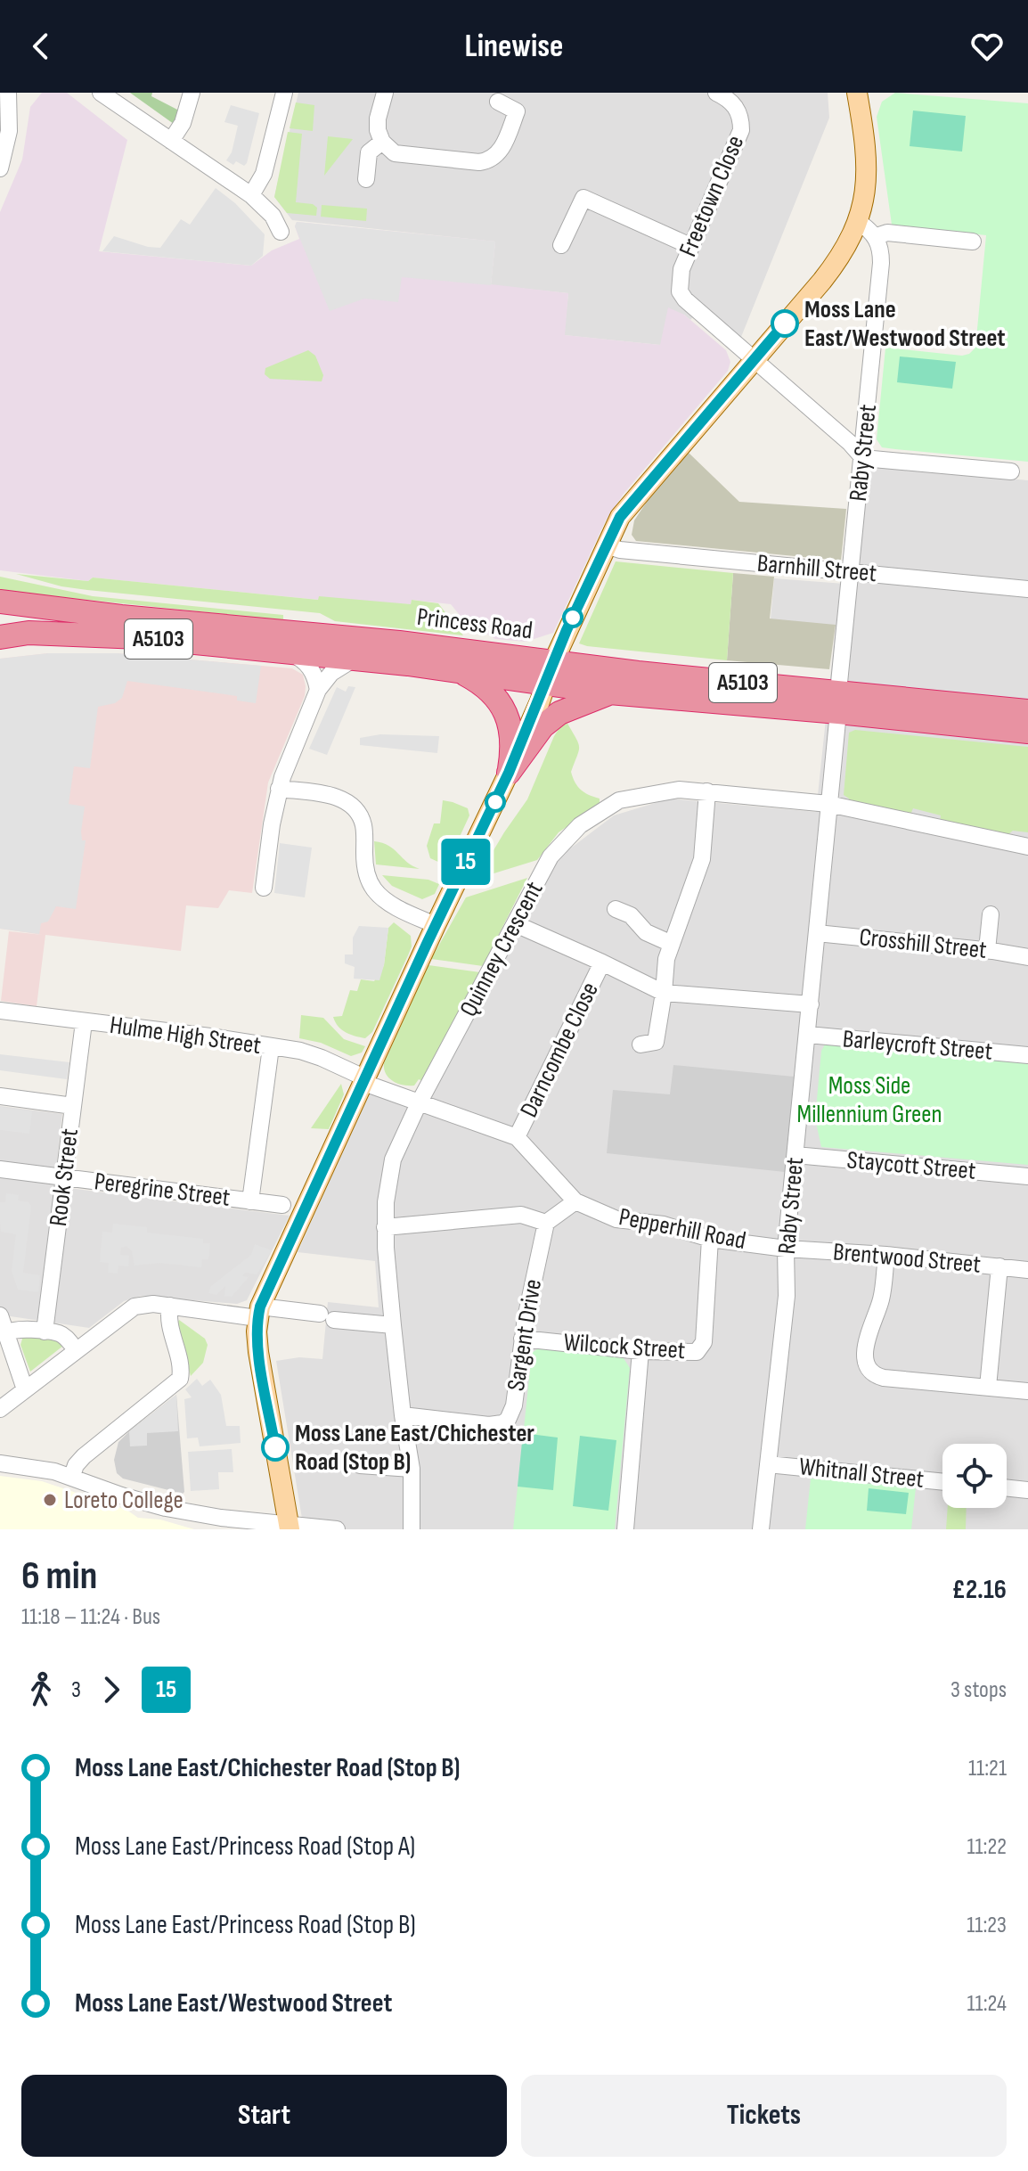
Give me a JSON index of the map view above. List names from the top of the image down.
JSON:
{
  "streets": {
    "highway": ["Princess Road", "A5103"],
    "street": [
      "Freetown Close",
      "Raby Street",
      "Barnhill Street",
      "Crosshill Street",
      "Quinney Crescent",
      "Hulme High Street",
      "Barleycroft Street",
      "Darncombe Close",
      "Staycott Street",
      "Rook Street",
      "Peregrine Street",
      "Pepperhill Road",
      "Brentwood Street",
      "Sargent Drive",
      "Wilcock Street",
      "Whitnall Street"
    ]
  },
  "crossings": [
    ["Raby Street", "Barnhill Street"],
    ["Raby Street", "Princess Road"],
    ["Raby Street", "Crosshill Street"],
    ["Raby Street", "Quinney Crescent"],
    ["Raby Street", "Barleycroft Street"],
    ["Raby Street", "Staycott Street"],
    ["Raby Street", "Pepperhill Road"],
    ["Raby Street", "Brentwood Street"],
    ["Raby Street", "Whitnall Street"],
    ["Quinney Crescent", "Pepperhill Road"],
    ["Quinney Crescent", "Sargent Drive"],
    ["Hulme High Street", "Rook Street"],
    ["Hulme High Street", "Pepperhill Road"],
    ["Darncombe Close", "Pepperhill Road"],
    ["Rook Street", "Peregrine Street"],
    ["Pepperhill Road", "Brentwood Street"],
    ["Pepperhill Road", "Wilcock Street"],
    ["Sargent Drive", "Wilcock Street"]
  ],
  "parks": ["Moss Side Millennium Green"],
  "places": ["Moss Lane East/Westwood Street", "Moss Lane East/Chichester Road (Stop B)", "Loreto College"],
  "lines": ["bus line 15"],
  "page": {
    "header": "Linewise",
    "on_map": "15",
    "heading": ["6 min", "11:18 – 11:24 · Bus", "£2.16"],
    "legs": ["3", "15", "3 stops"],
    "list": [
      {
        "name": "Moss Lane East/Chichester Road (Stop B)",
        "value": "11:21"
      },
      {
        "name": "Moss Lane East/Princess Road (Stop A)",
        "value": "11:22"
      },
      {
        "name": "Moss Lane East/Princess Road (Stop B)",
        "value": "11:23"
      },
      {
        "name": "Moss Lane East/Westwood Street",
        "value": "11:24"
      }
    ],
    "buttons": ["Start", "Tickets"]
  }
}
